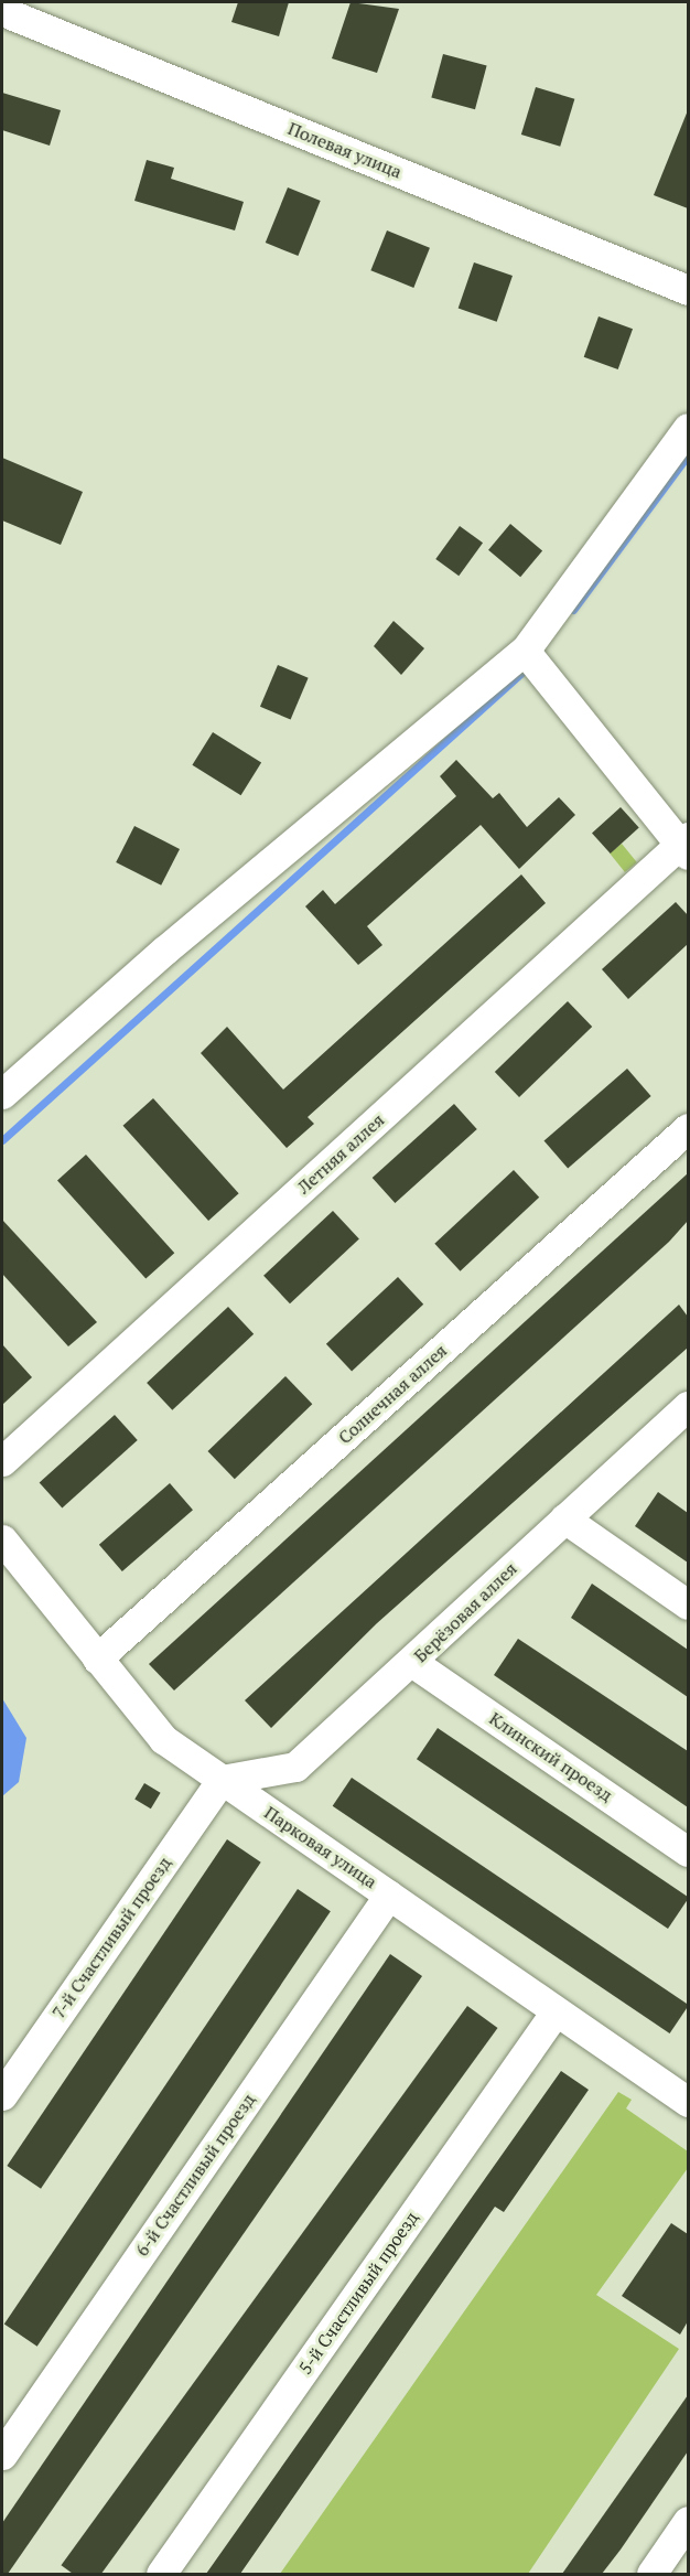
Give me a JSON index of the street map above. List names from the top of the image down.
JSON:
{
  "streets": {
    "street": [
      "Полевая улица",
      "Летняя аллея",
      "Солнечная аллея",
      "Берёзовая аллея",
      "Клинский проезд",
      "Парковая улица",
      "7-й Счастливый проезд",
      "6-й Счастливый проезд",
      "5-й Счастливый проезд"
    ]
  },
  "crossings": [
    ["Солнечная аллея", "Парковая улица"],
    ["Берёзовая аллея", "Клинский проезд"],
    ["Берёзовая аллея", "Парковая улица"],
    ["Берёзовая аллея", "7-й Счастливый проезд"],
    ["Парковая улица", "7-й Счастливый проезд"],
    ["Парковая улица", "6-й Счастливый проезд"],
    ["Парковая улица", "5-й Счастливый проезд"]
  ]
}
